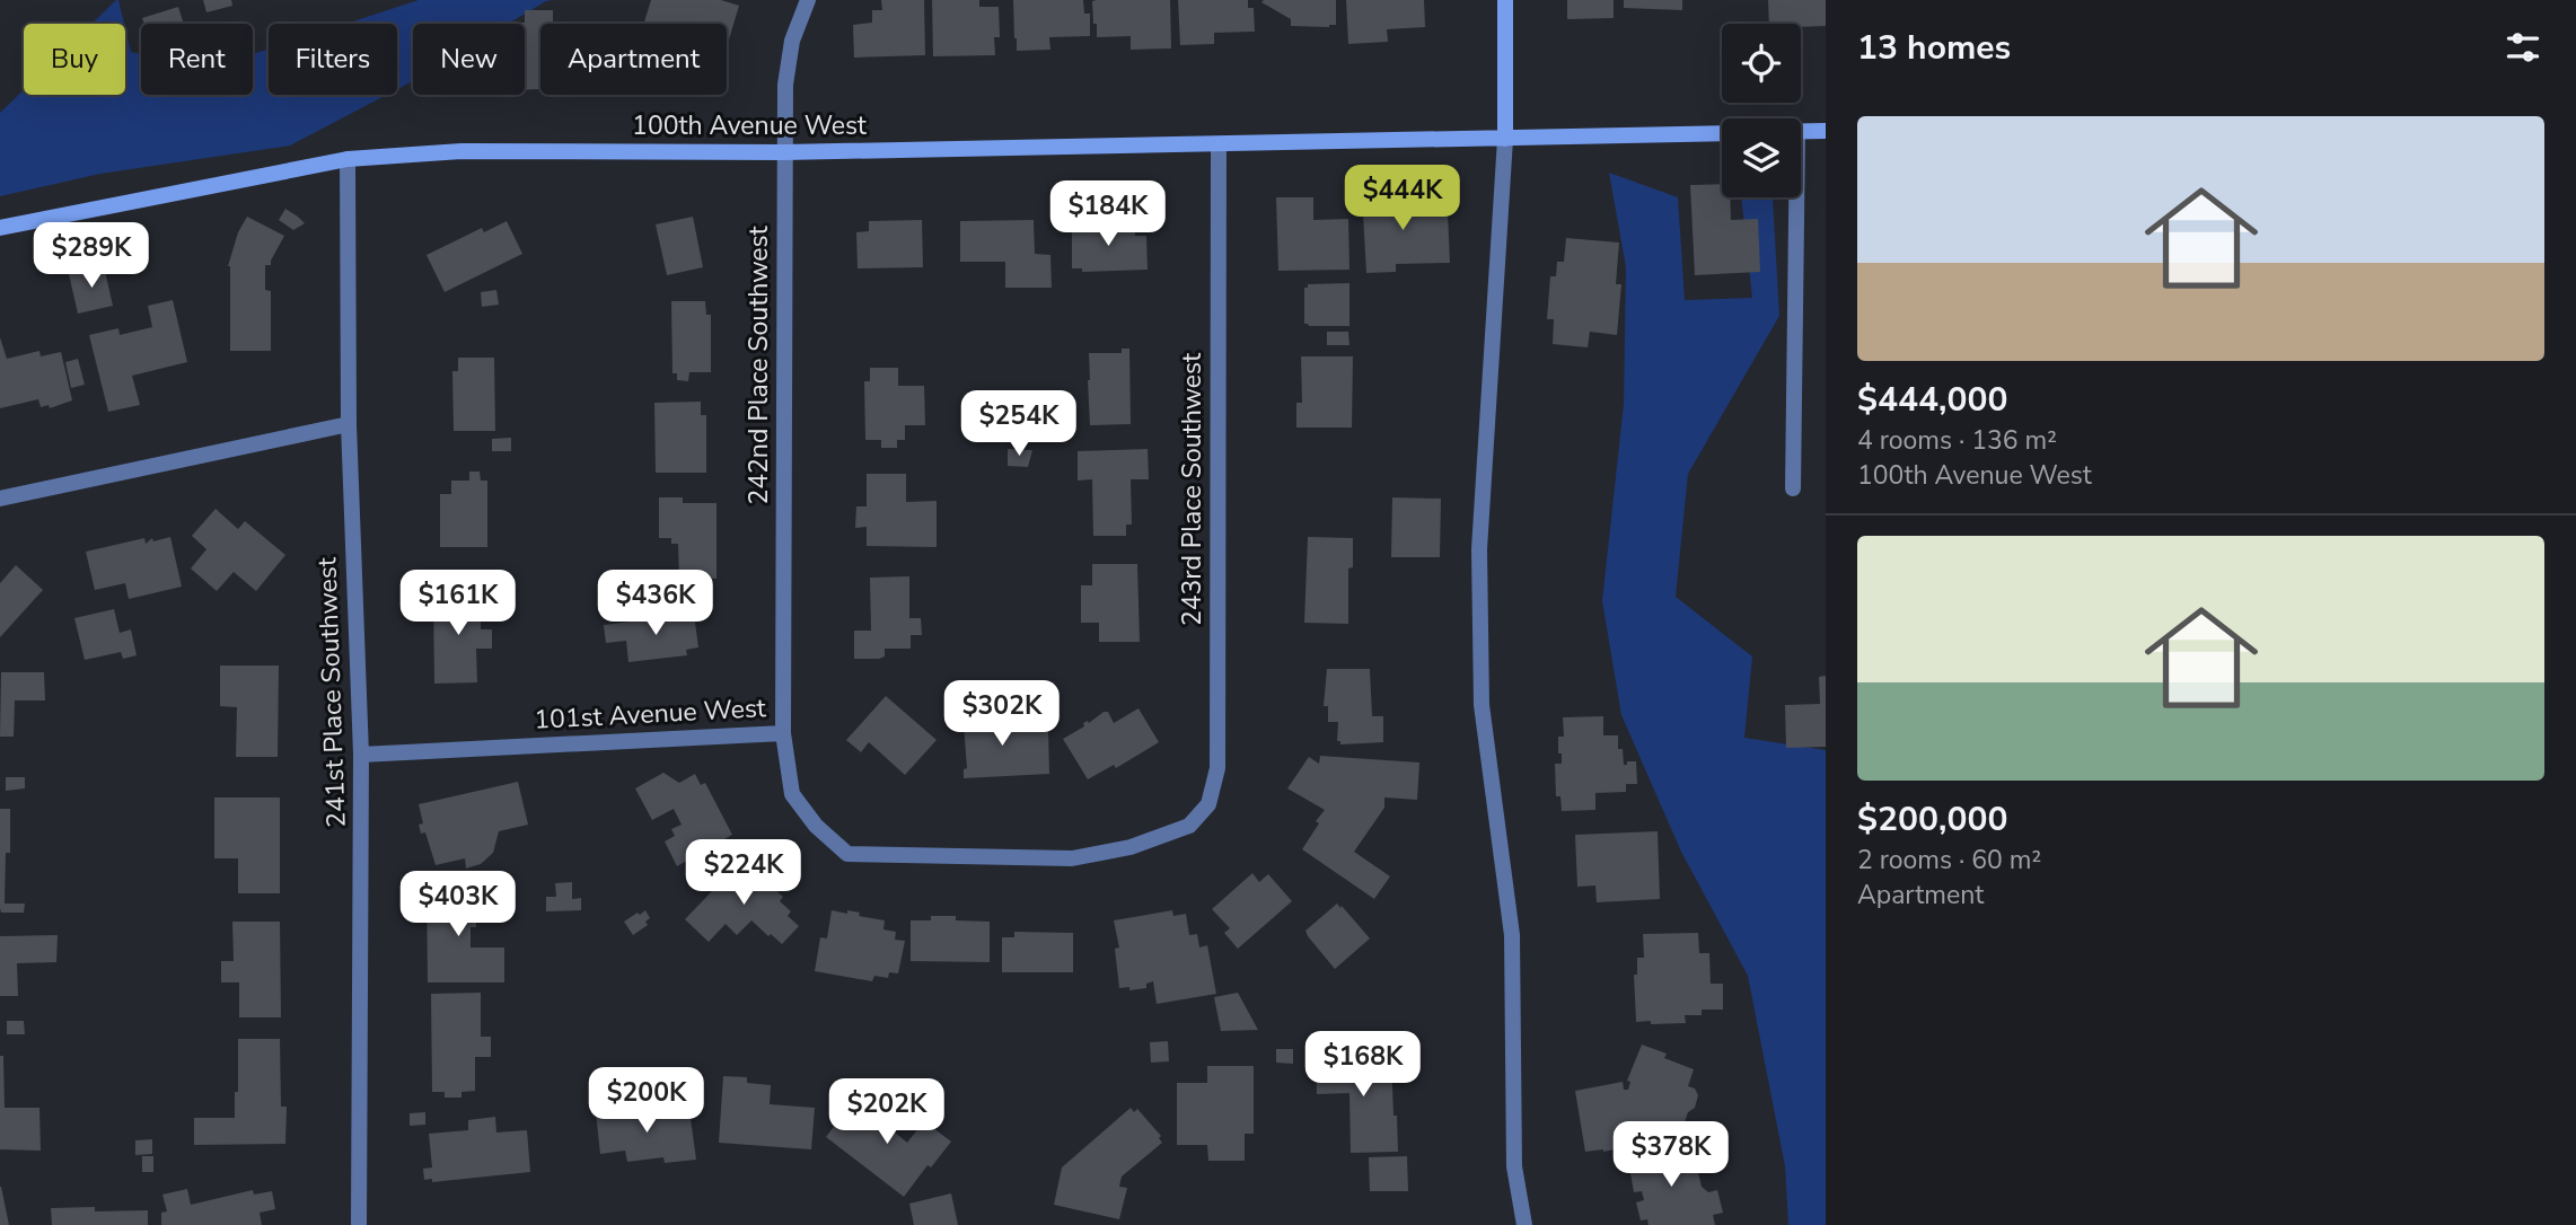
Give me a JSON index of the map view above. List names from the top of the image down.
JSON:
{
  "streets": {
    "main road": ["100th Avenue West"],
    "street": [
      "242nd Place Southwest",
      "243rd Place Southwest",
      "241st Place Southwest",
      "101st Avenue West"
    ]
  },
  "crossings": [
    ["100th Avenue West", "242nd Place Southwest"],
    ["100th Avenue West", "243rd Place Southwest"],
    ["100th Avenue West", "241st Place Southwest"],
    ["242nd Place Southwest", "101st Avenue West"],
    ["243rd Place Southwest", "101st Avenue West"],
    ["241st Place Southwest", "101st Avenue West"]
  ],
  "page": {
    "heading": "13 homes",
    "chip": [
      "Buy",
      "Rent",
      "Filters",
      "New",
      "Apartment"
    ],
    "list": [
      {
        "name": "$444,000",
        "note": "4 rooms · 136 m² · 100th Avenue West"
      },
      {
        "name": "$200,000",
        "note": "2 rooms · 60 m² · Apartment"
      }
    ],
    "price": [
      "$444K",
      "$184K",
      "$289K",
      "$254K",
      "$161K",
      "$436K",
      "$302K",
      "$224K",
      "$403K",
      "$168K",
      "$200K",
      "$202K",
      "$378K"
    ]
  }
}
